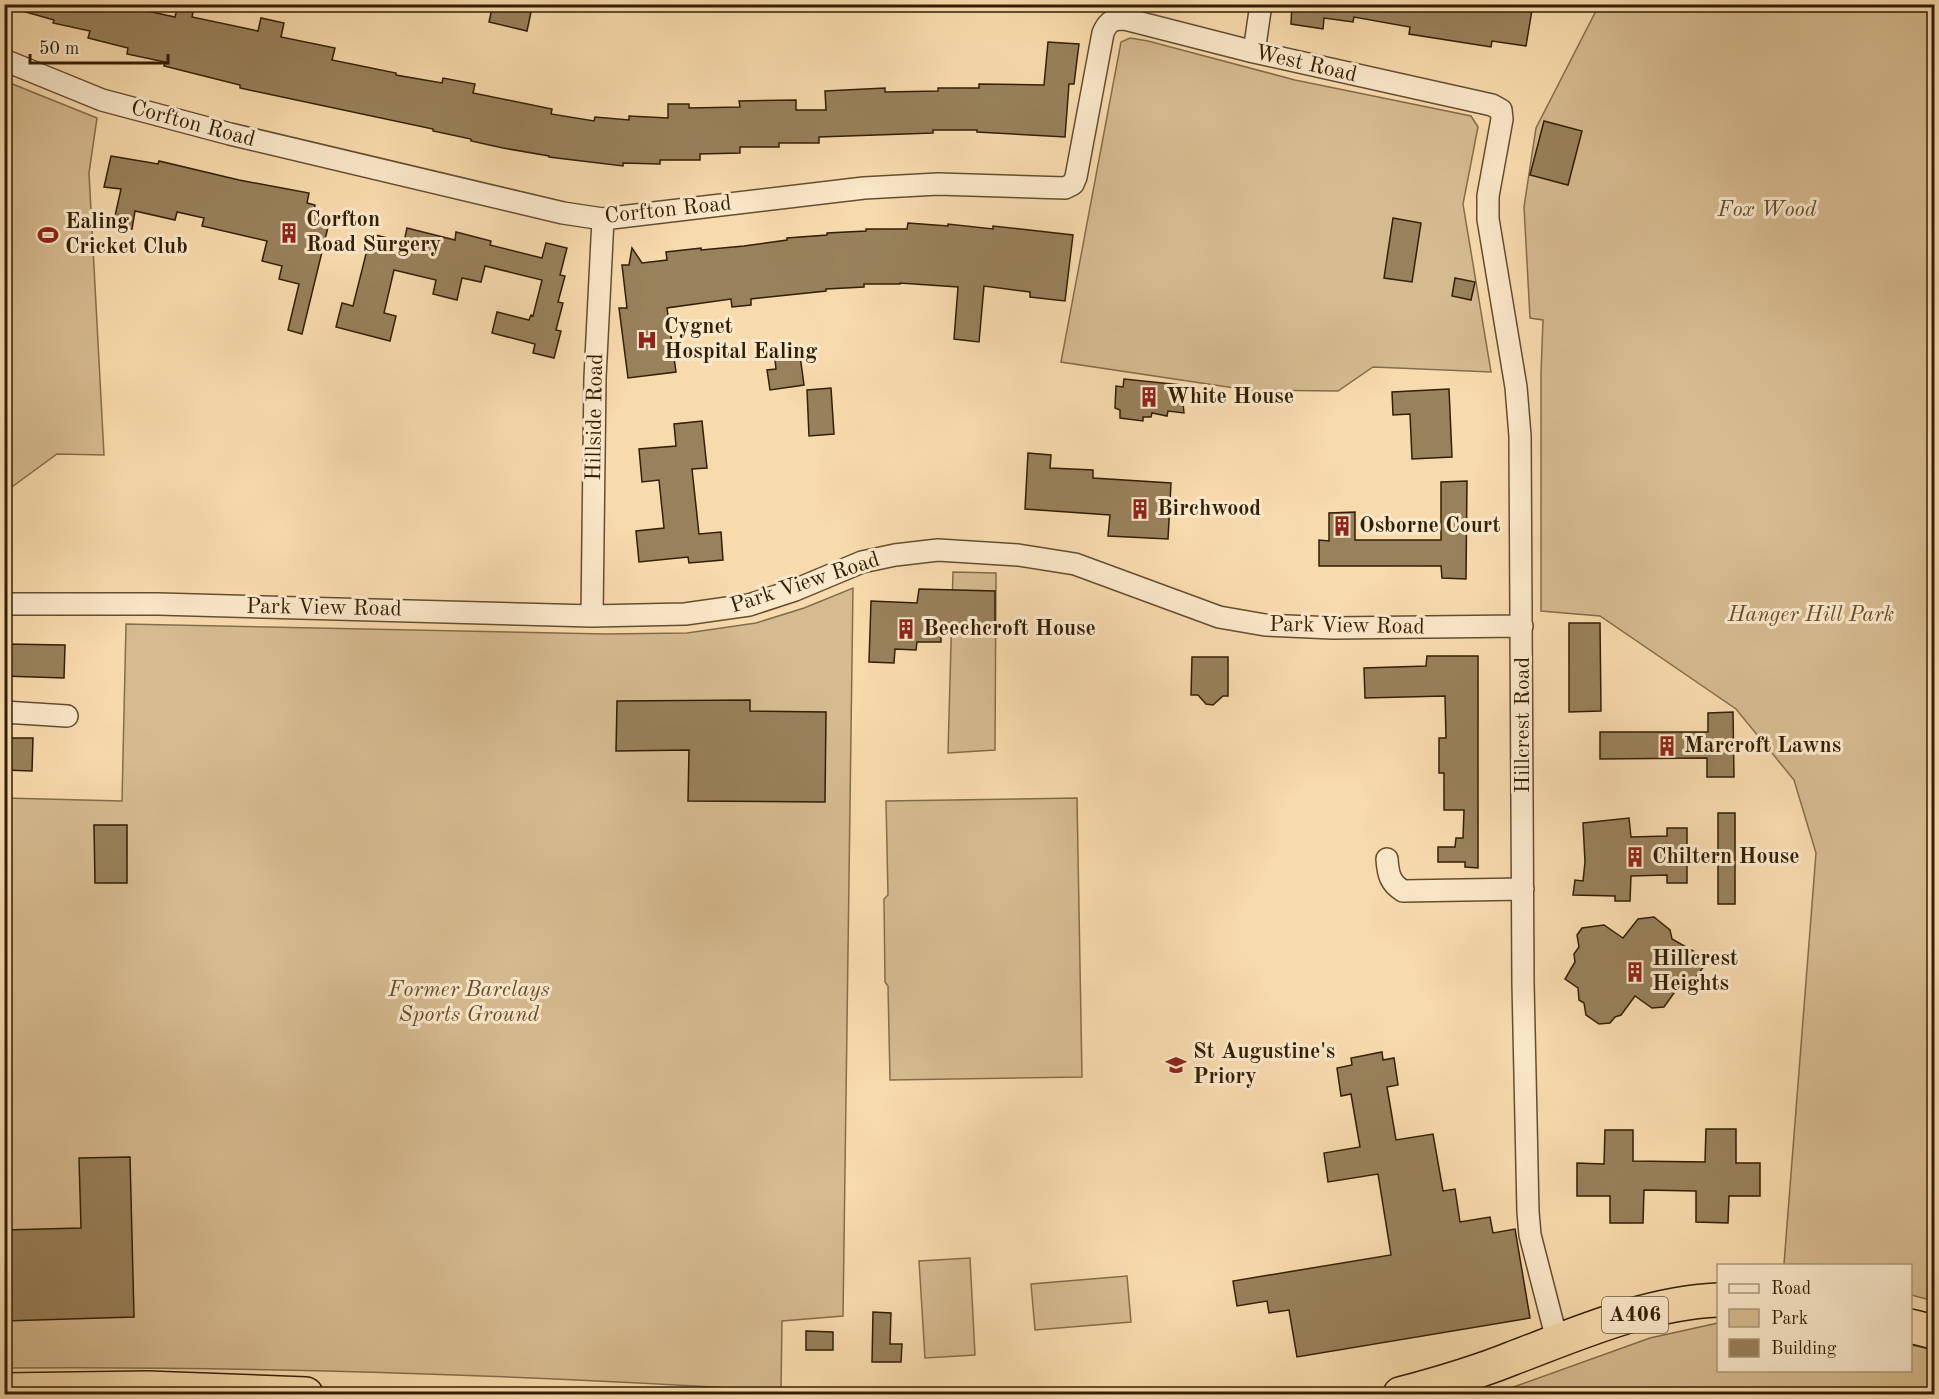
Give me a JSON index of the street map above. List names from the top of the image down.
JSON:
{
  "streets": {
    "highway": ["A406"],
    "street": [
      "West Road",
      "Corfton Road",
      "Hillside Road",
      "Park View Road",
      "Hillcrest Road"
    ]
  },
  "crossings": [
    ["West Road", "Corfton Road"],
    ["West Road", "Hillcrest Road"],
    ["Corfton Road", "Hillside Road"],
    ["Hillside Road", "Park View Road"],
    ["Park View Road", "Hillcrest Road"],
    ["Hillcrest Road", "A406"]
  ],
  "parks": ["Fox Wood", "Hanger Hill Park", "Former Barclays Sports Ground"],
  "places": {
    "building": [
      "Corfton Road Surgery",
      "White House",
      "Birchwood",
      "Osborne Court",
      "Beechcroft House",
      "Marcroft Lawns",
      "Chiltern House",
      "Hillcrest Heights"
    ],
    "sports": ["Ealing Cricket Club"],
    "hospital": ["Cygnet Hospital Ealing"],
    "school or university": ["St Augustine's Priory"]
  },
  "legend": ["Road", "Park", "Building"],
  "scale_bar": "50 m"
}
